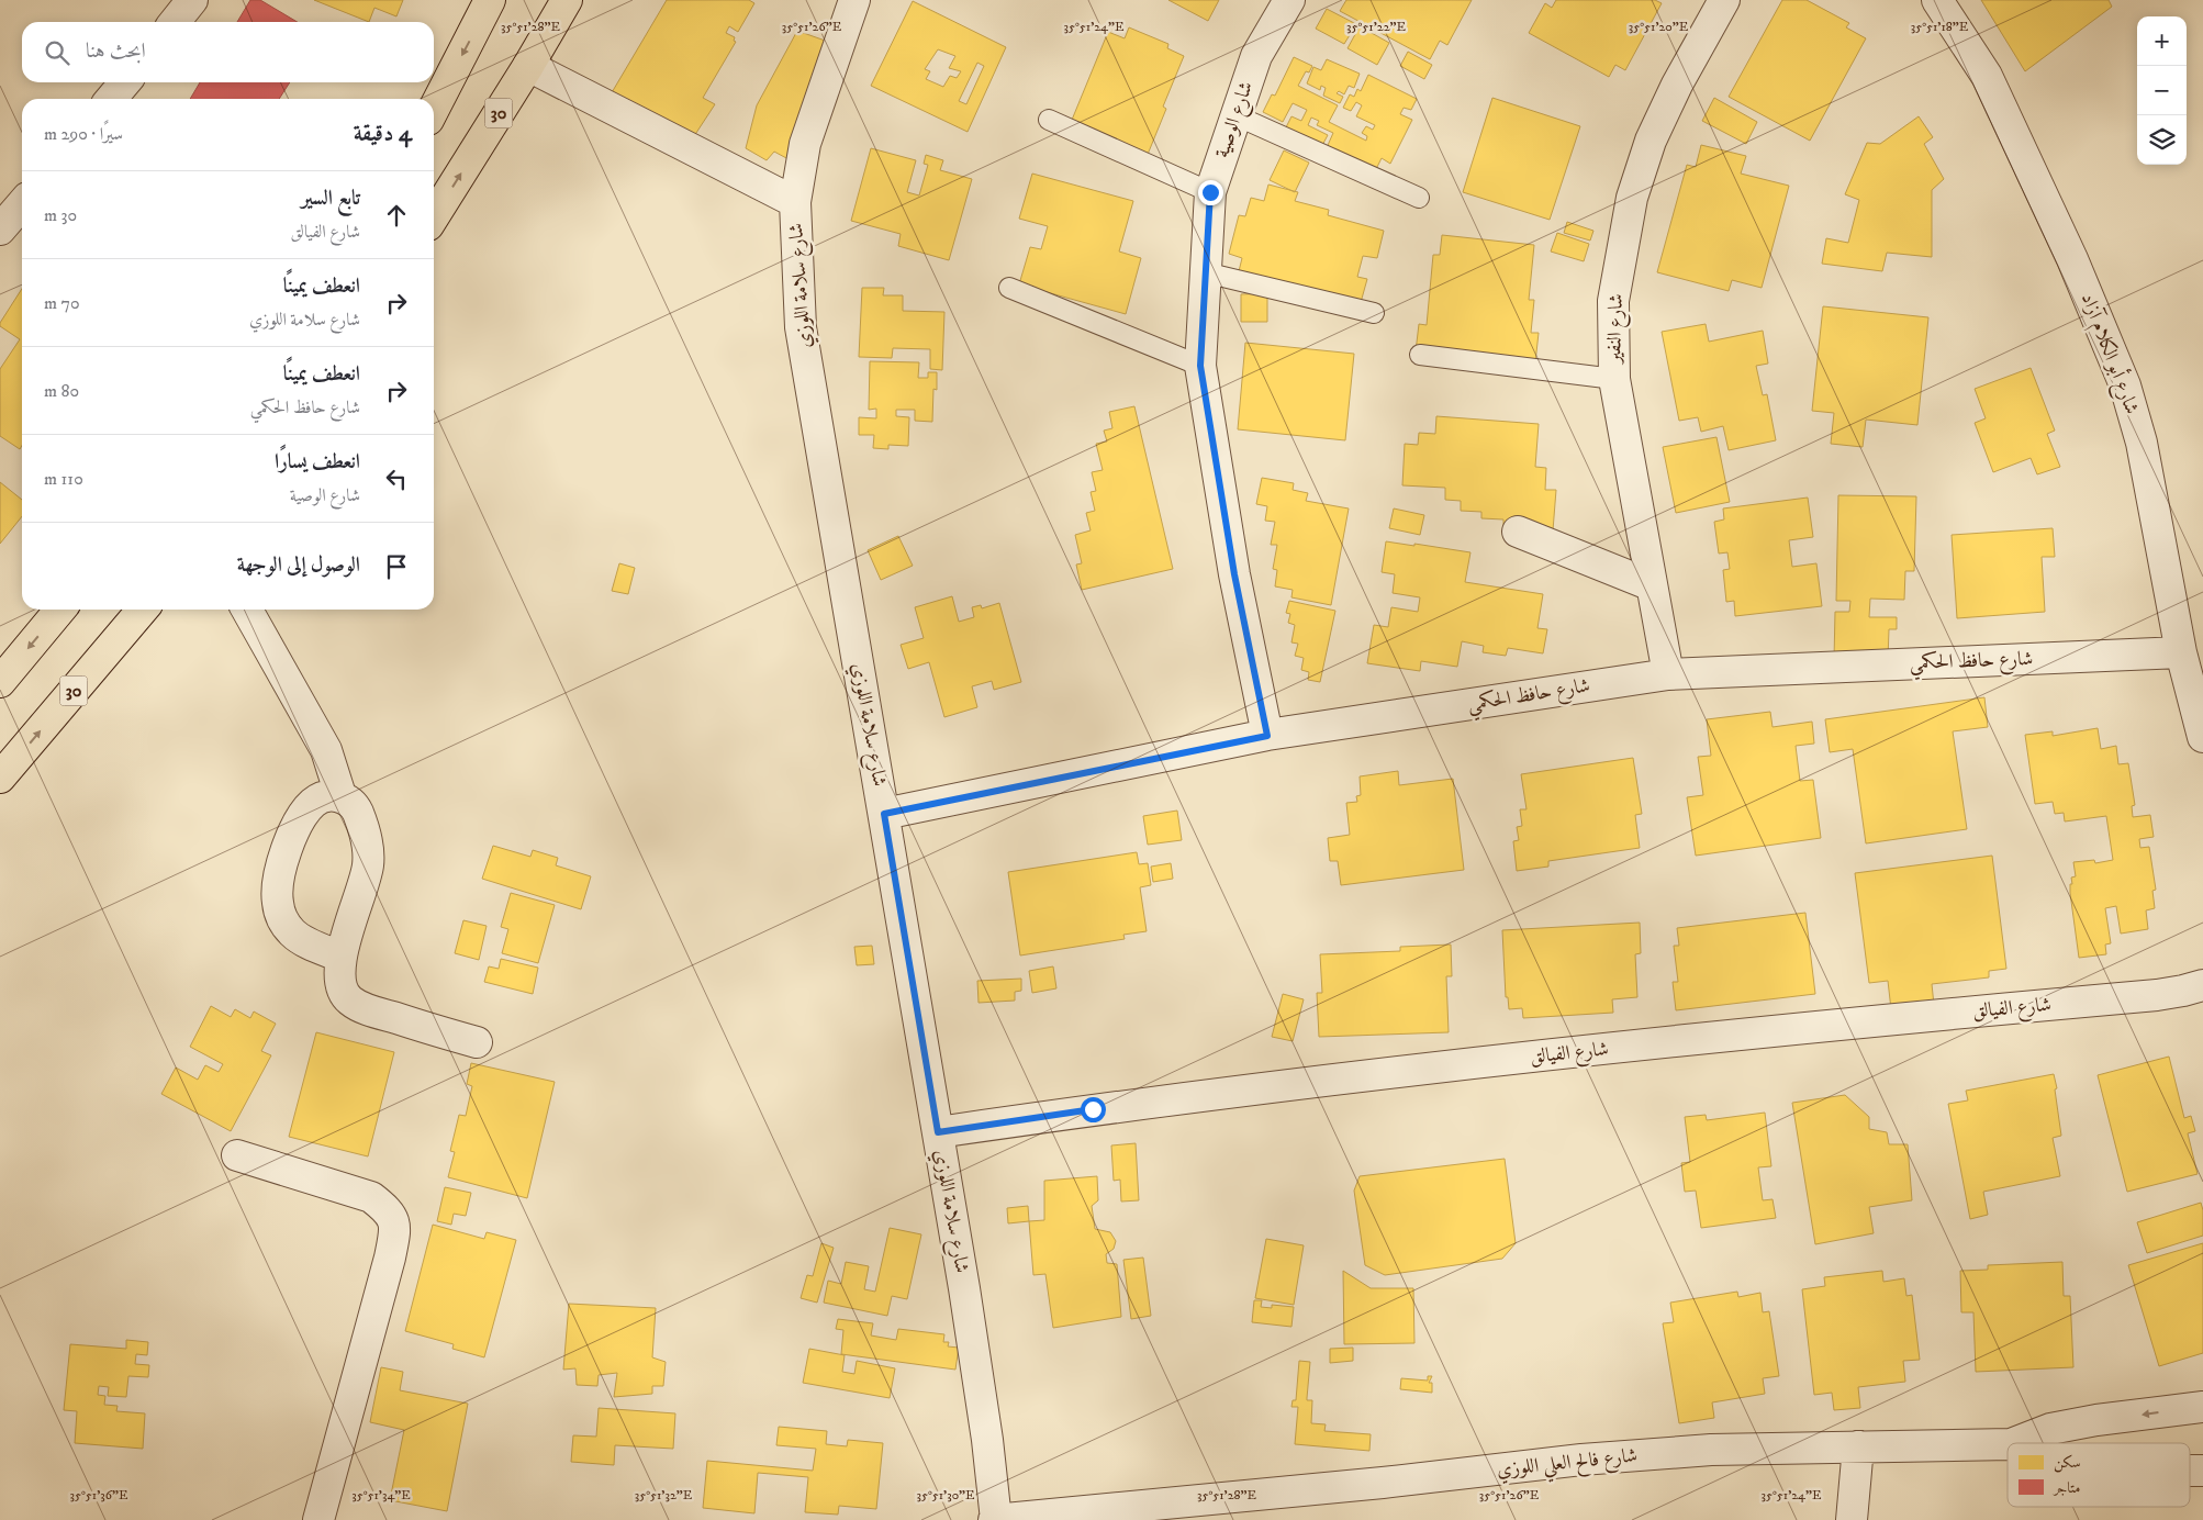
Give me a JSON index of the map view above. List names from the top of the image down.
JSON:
{
  "streets": {
    "main road": ["30"],
    "street": [
      "شارع الوصية",
      "شارع سلامة اللوزي",
      "شارع النفير",
      "شارع أبو الكلام آزاد",
      "شارع حافظ الحكمي",
      "شارع الفيالق",
      "شارع فالح العلي اللوزي"
    ]
  },
  "crossings": [
    ["شارع الوصية", "شارع حافظ الحكمي"],
    ["شارع سلامة اللوزي", "شارع حافظ الحكمي"],
    ["شارع سلامة اللوزي", "شارع الفيالق"],
    ["شارع سلامة اللوزي", "شارع فالح العلي اللوزي"],
    ["شارع النفير", "شارع حافظ الحكمي"],
    ["شارع أبو الكلام آزاد", "شارع حافظ الحكمي"]
  ],
  "legend": ["سكن", "متاجر"],
  "page": {
    "map_buttons": ["+", "−"],
    "search": "ابحث هنا",
    "heading": ["4 دقيقة", "سيرًا · 290 m"],
    "list": [
      ["تابع السير", "شارع الفيالق", "30 m"],
      ["انعطف يمينًا", "شارع سلامة اللوزي", "70 m"],
      ["انعطف يمينًا", "شارع حافظ الحكمي", "80 m"],
      ["انعطف يسارًا", "شارع الوصية", "110 m"],
      "الوصول إلى الوجهة"
    ]
  },
  "coordinates": [
    "35°51'28\"E",
    "35°51'26\"E",
    "35°51'24\"E",
    "35°51'22\"E",
    "35°51'20\"E",
    "35°51'18\"E",
    "35°51'36\"E",
    "35°51'34\"E",
    "35°51'32\"E",
    "35°51'30\"E"
  ]
}
